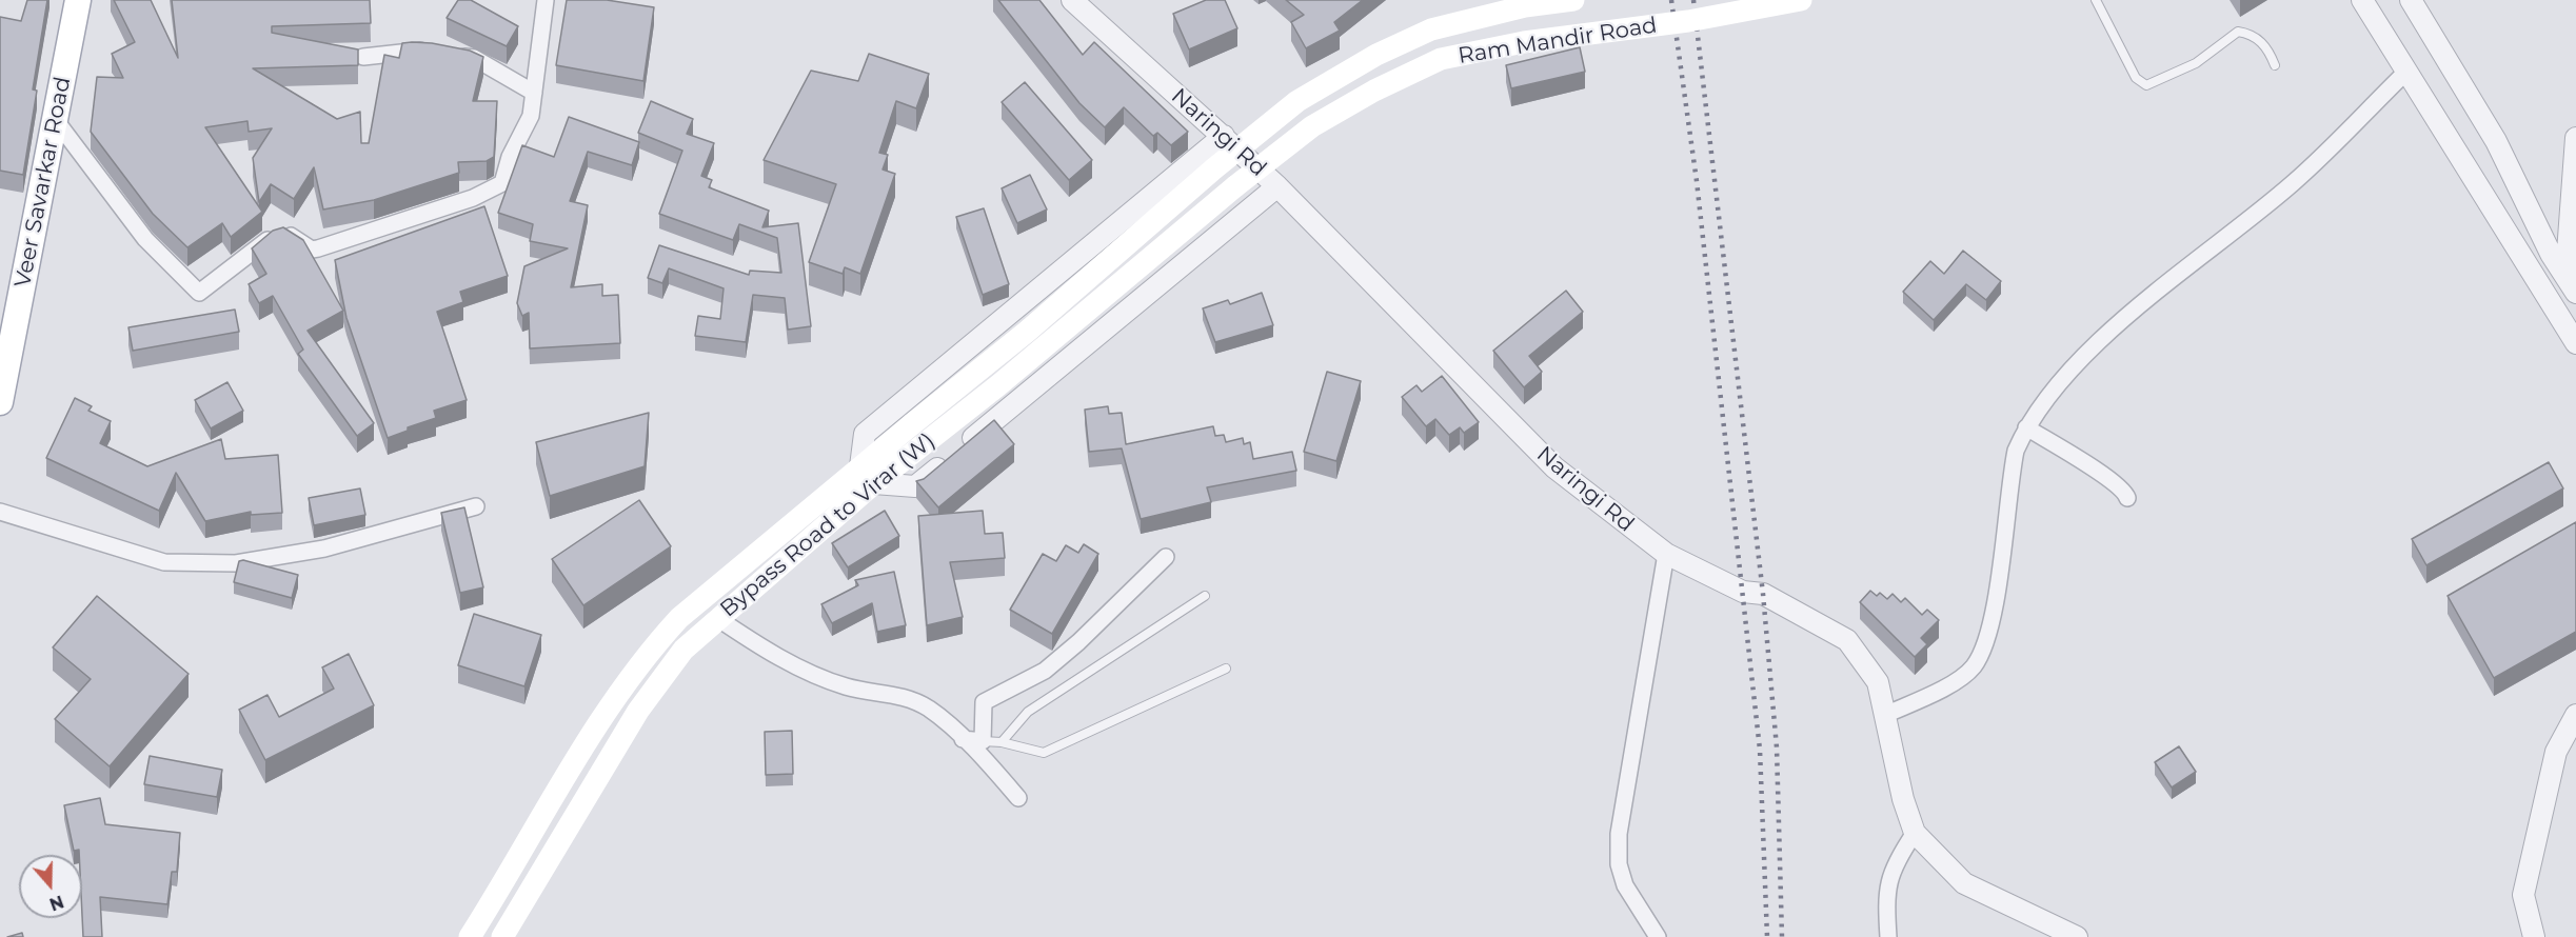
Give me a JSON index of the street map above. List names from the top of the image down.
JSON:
{
  "streets": {
    "main road": ["Ram Mandir Road", "Veer Savarkar Road", "Bypass Road to Virar (W)"],
    "street": ["Naringi Rd"]
  },
  "crossings": [
    ["Ram Mandir Road", "Bypass Road to Virar (W)"]
  ],
  "north": "bottom"
}
